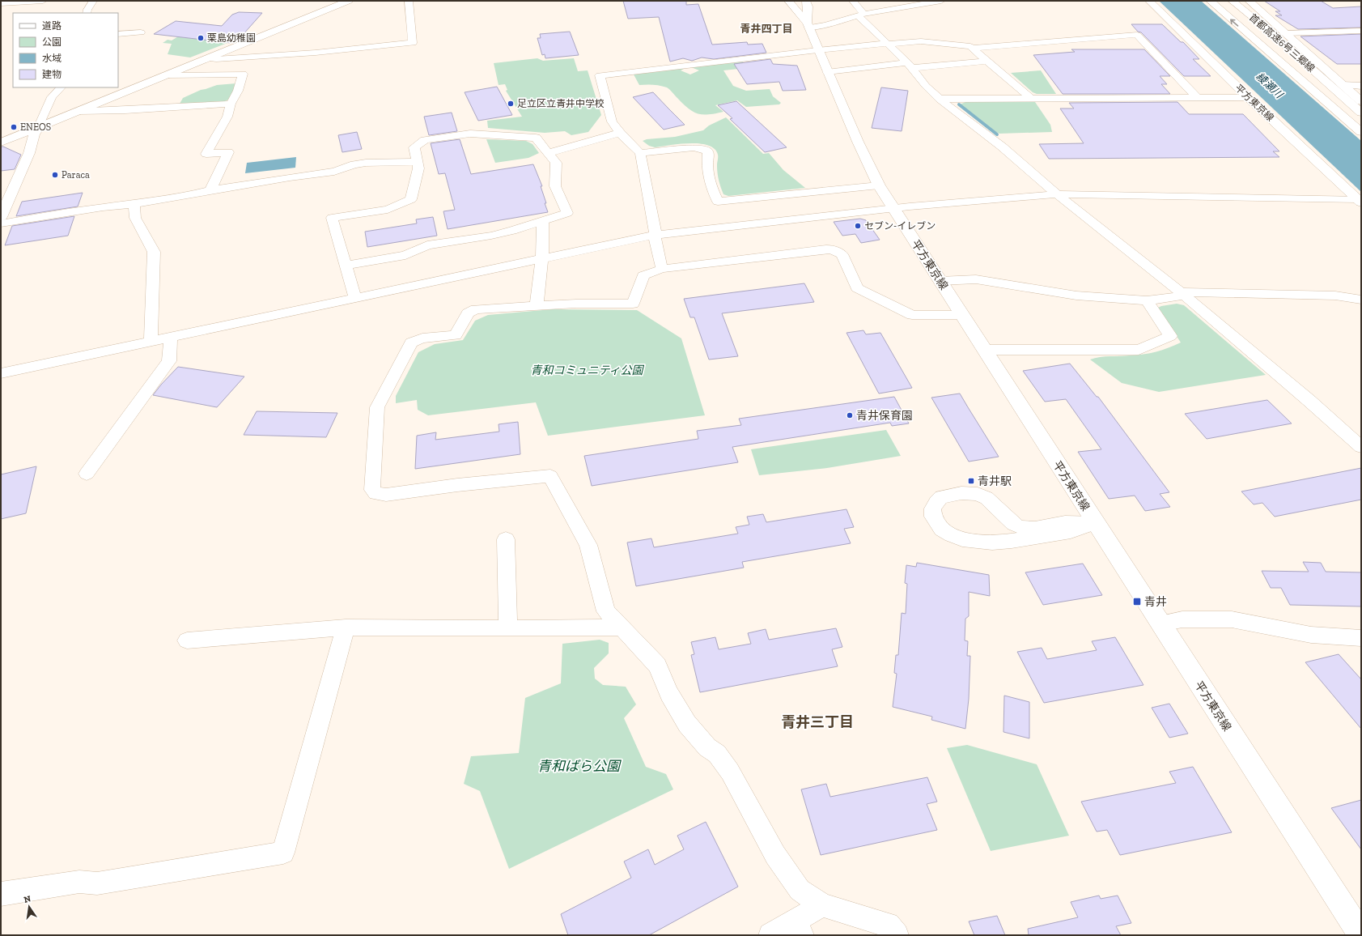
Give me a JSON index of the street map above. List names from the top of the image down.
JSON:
{
  "streets": {
    "main road": ["首都高速6号三郷線", "平方東京線"]
  },
  "districts": ["青井四丁目", "青井三丁目"],
  "water": ["綾瀬川"],
  "parks": ["青和コミュニティ公園", "青和ばら公園"],
  "places": {
    "other": [
      "栗島幼稚園",
      "足立区立青井中学校",
      "ENEOS",
      "Paraca",
      "セブン-イレブン",
      "青井保育園"
    ],
    "transit": ["青井駅", "青井"]
  },
  "legend": [
    "道路",
    "公園",
    "水域",
    "建物"
  ],
  "north": "top"
}
